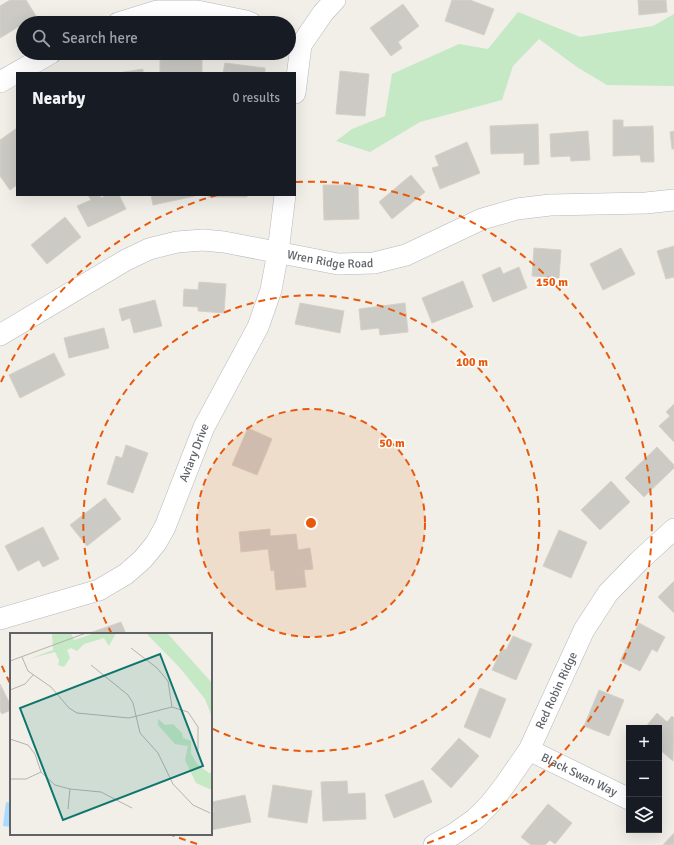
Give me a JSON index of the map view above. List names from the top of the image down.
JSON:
{
  "streets": {
    "street": [
      "Wren Ridge Road",
      "Aviary Drive",
      "Red Robin Ridge",
      "Black Swan Way"
    ]
  },
  "crossings": [
    ["Wren Ridge Road", "Aviary Drive"],
    ["Red Robin Ridge", "Black Swan Way"]
  ],
  "page": {
    "search": "Search here",
    "heading": ["Nearby", "0 results"],
    "map_buttons": ["+", "−"]
  },
  "rings": ["150 m", "100 m", "50 m"]
}
